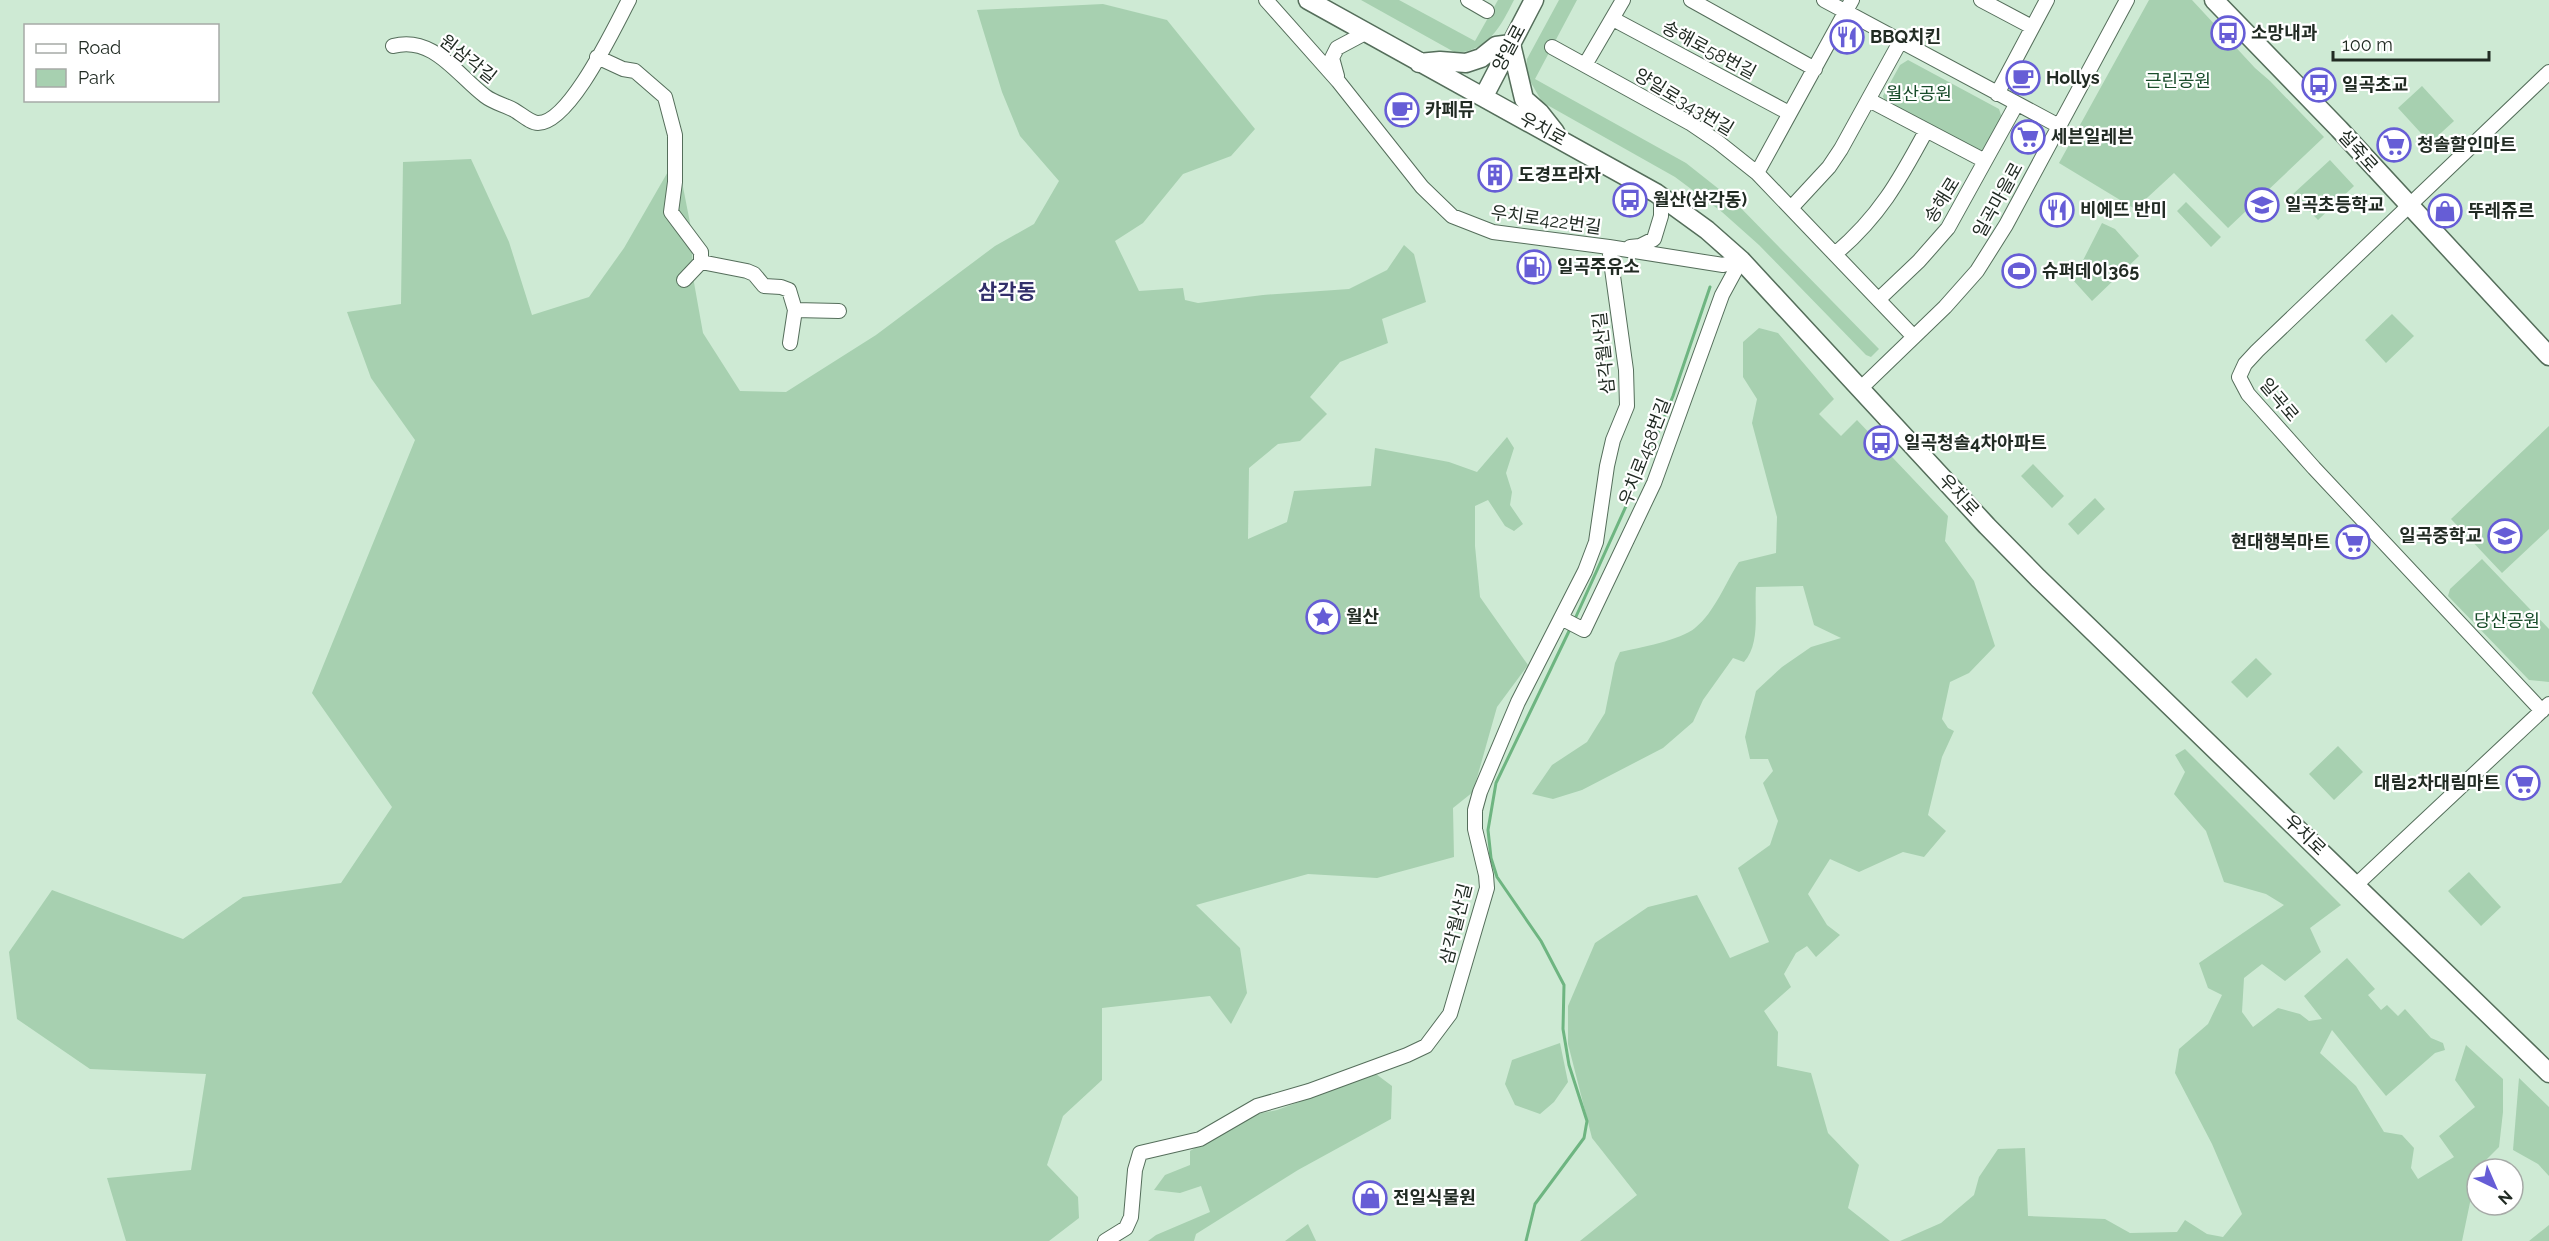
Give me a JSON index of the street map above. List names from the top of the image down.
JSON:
{
  "streets": {
    "main road": ["양일로", "우치로", "설죽로"],
    "street": [
      "송해로58번길",
      "원삼각길",
      "양일로343번길",
      "송해로",
      "일곡마을로",
      "우치로422번길",
      "삼각월산길",
      "일곡로",
      "우치로458번길"
    ]
  },
  "crossings": [
    ["양일로", "우치로"],
    ["양일로343번길", "송해로"],
    ["양일로343번길", "일곡마을로"],
    ["우치로", "일곡마을로"],
    ["우치로", "우치로422번길"],
    ["우치로", "우치로458번길"],
    ["설죽로", "일곡로"],
    ["우치로422번길", "삼각월산길"],
    ["우치로422번길", "우치로458번길"],
    ["삼각월산길", "우치로458번길"]
  ],
  "districts": ["삼각동"],
  "parks": ["근린공원", "월산공원", "당산공원"],
  "places": {
    "bus stop": [
      "소망내과",
      "일곡초교",
      "월산(삼각동)",
      "일곡청솔4차아파트"
    ],
    "restaurant": ["BBQ치킨", "비에뜨 반미"],
    "cafe": ["Hollys", "카페뮤"],
    "supermarket": [
      "세븐일레븐",
      "청솔할인마트",
      "현대행복마트",
      "대림2차대림마트"
    ],
    "building": ["도경프라자"],
    "school or university": ["일곡초등학교", "일곡중학교"],
    "shop": ["뚜레쥬르", "전일식물원"],
    "fuel station": ["일곡주유소"],
    "sports": ["슈퍼데이365"],
    "place": ["월산"]
  },
  "legend": ["Road", "Park"],
  "scale_bar": "100 m",
  "north": "bottom right"
}
